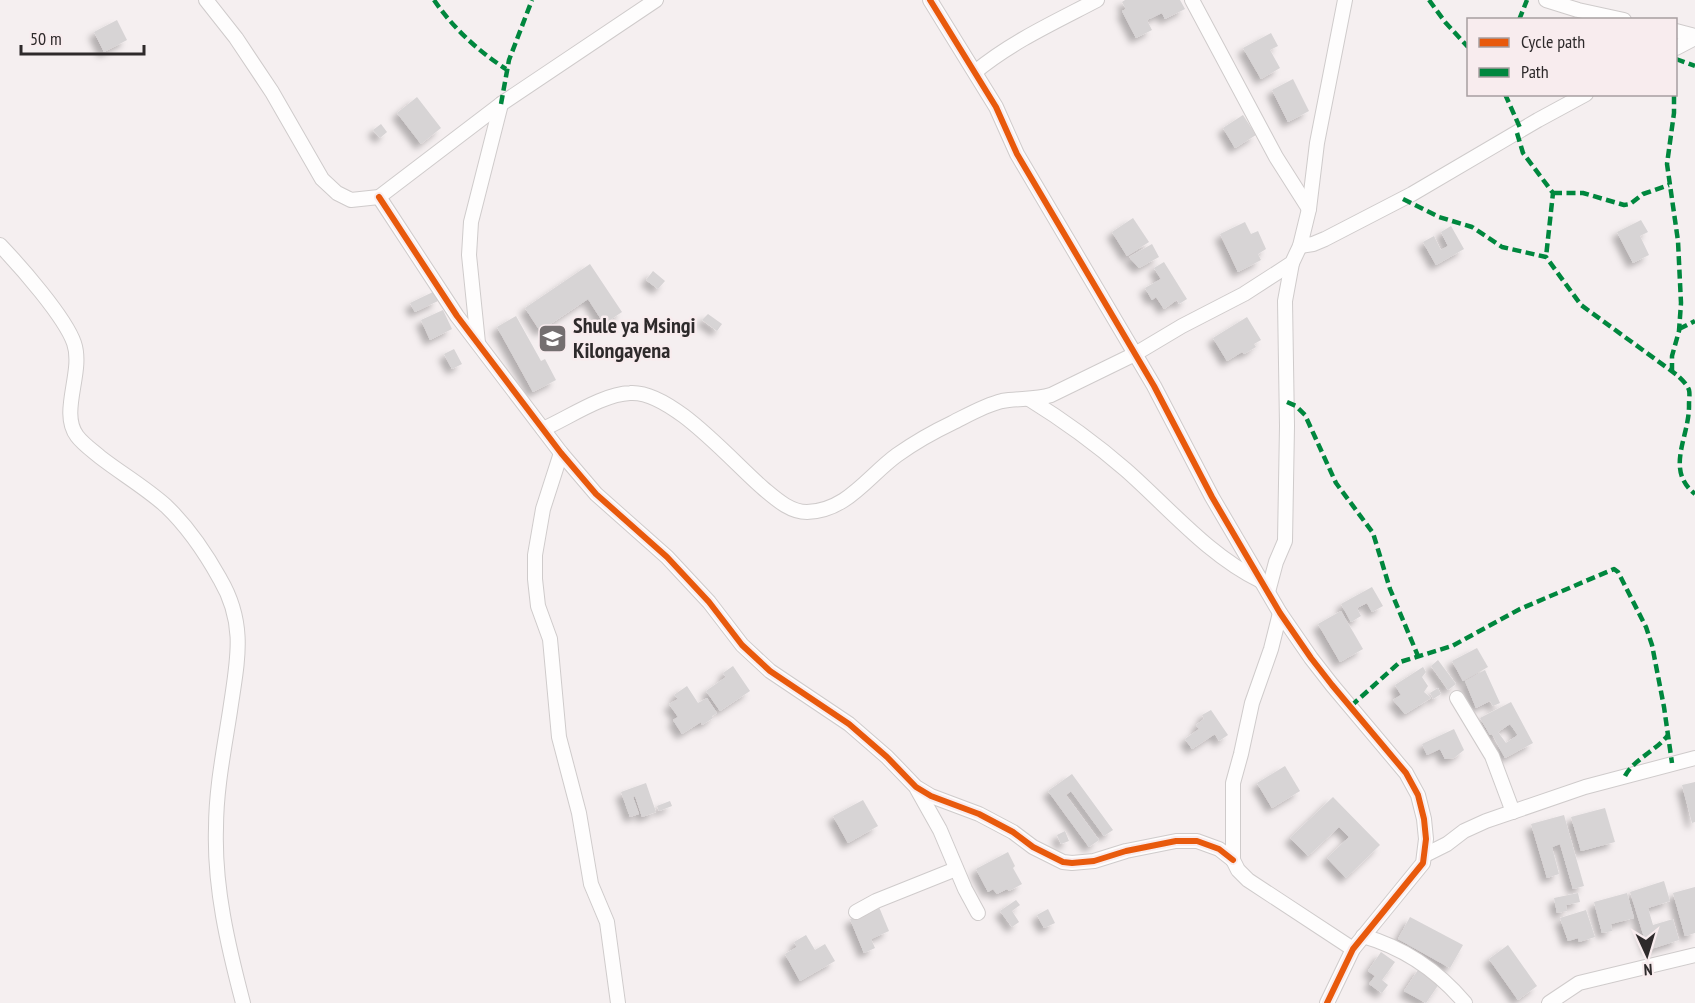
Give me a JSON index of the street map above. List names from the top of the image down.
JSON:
{
  "places": {
    "school or university": ["Shule ya Msingi Kilongayena"]
  },
  "legend": ["Cycle path", "Path"],
  "scale_bar": "50 m",
  "north": "bottom"
}
